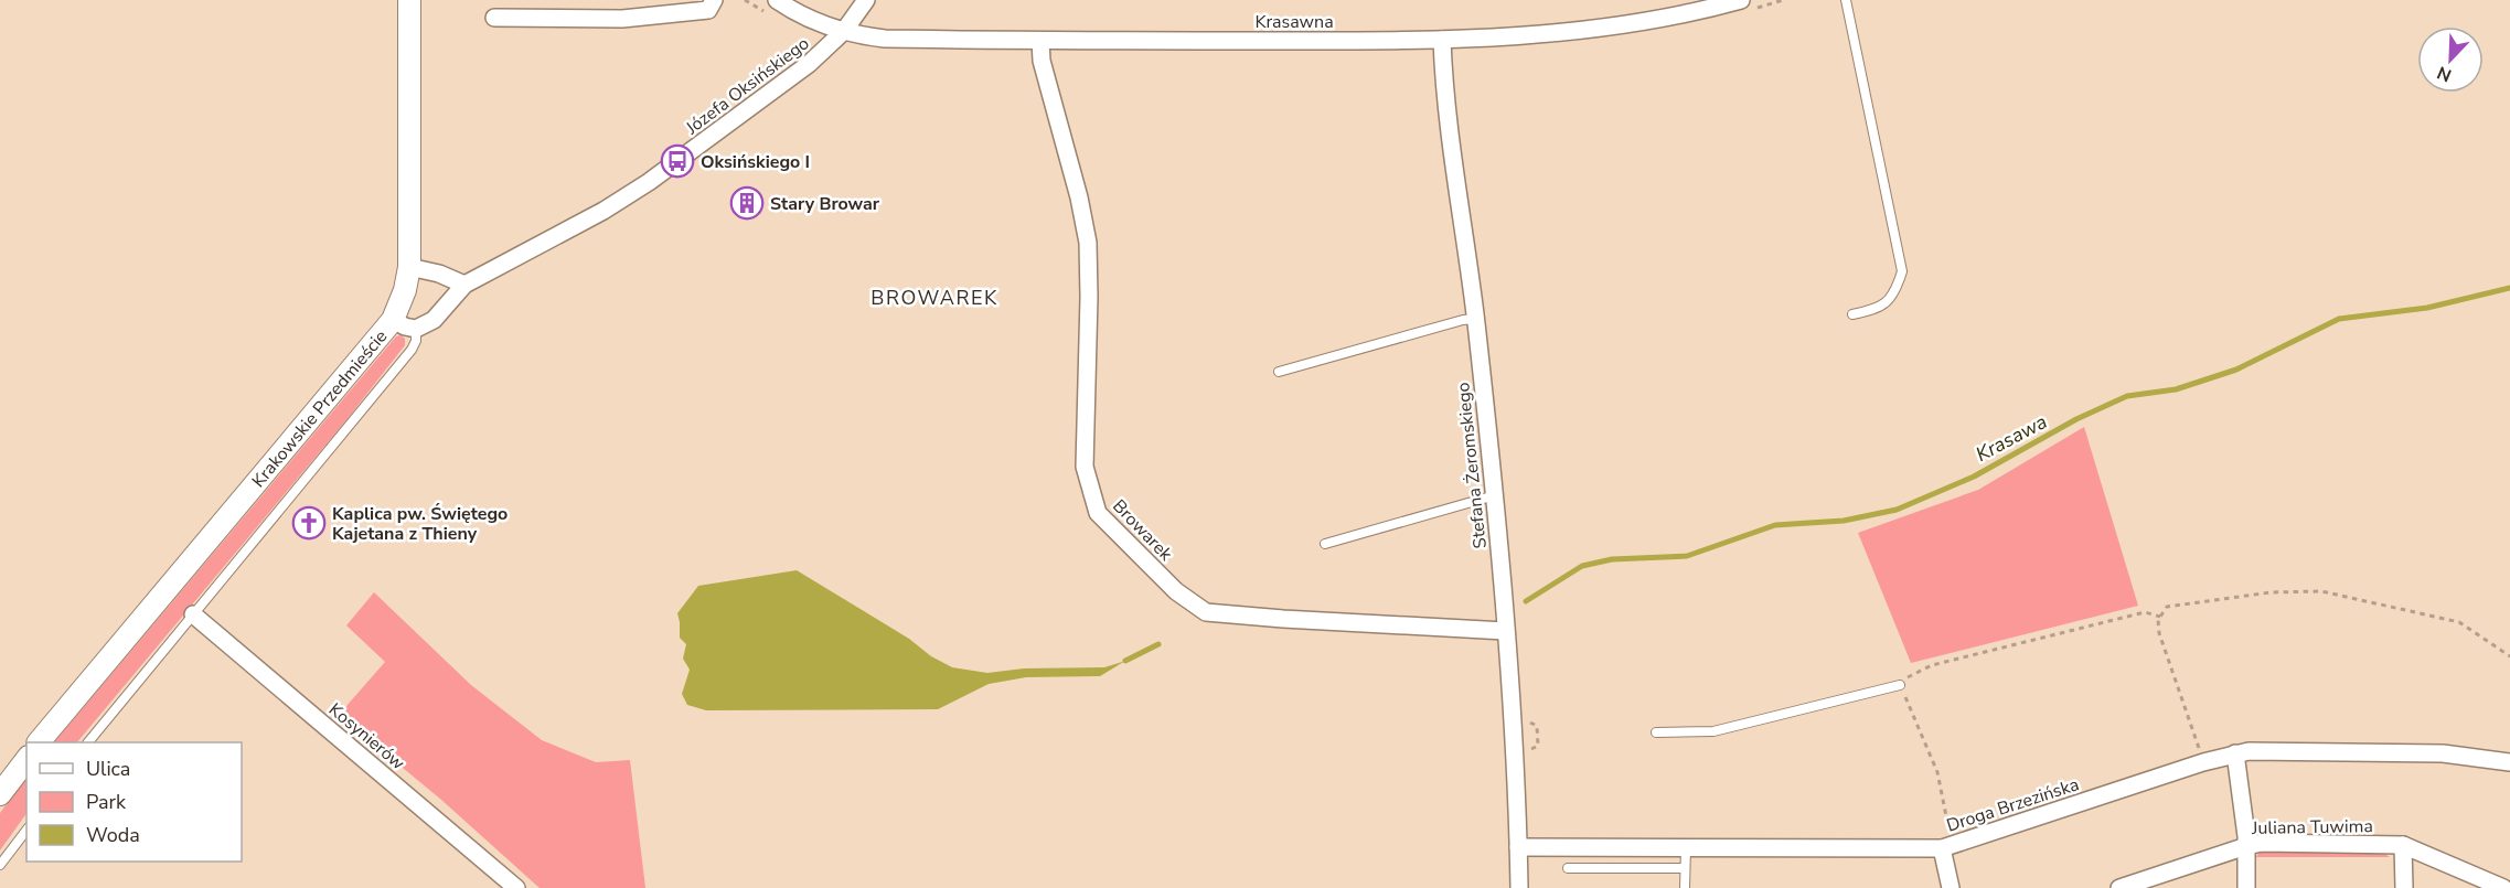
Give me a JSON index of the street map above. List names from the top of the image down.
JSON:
{
  "streets": {
    "street": [
      "Krasawna",
      "Józefa Oksińskiego",
      "Krakowskie Przedmieście",
      "Stefana Żeromskiego",
      "Browarek",
      "Kosynierów",
      "Droga Brzezińska",
      "Juliana Tuwima"
    ]
  },
  "crossings": [
    ["Krasawna", "Józefa Oksińskiego"],
    ["Krasawna", "Stefana Żeromskiego"],
    ["Krasawna", "Browarek"],
    ["Stefana Żeromskiego", "Browarek"],
    ["Stefana Żeromskiego", "Droga Brzezińska"]
  ],
  "districts": ["BROWAREK"],
  "water": ["Krasawa"],
  "places": {
    "bus stop": ["Oksińskiego I"],
    "building": ["Stary Browar"],
    "church": ["Kaplica pw. Świętego Kajetana z Thieny"]
  },
  "legend": ["Ulica", "Park", "Woda"],
  "north": "bottom left"
}
